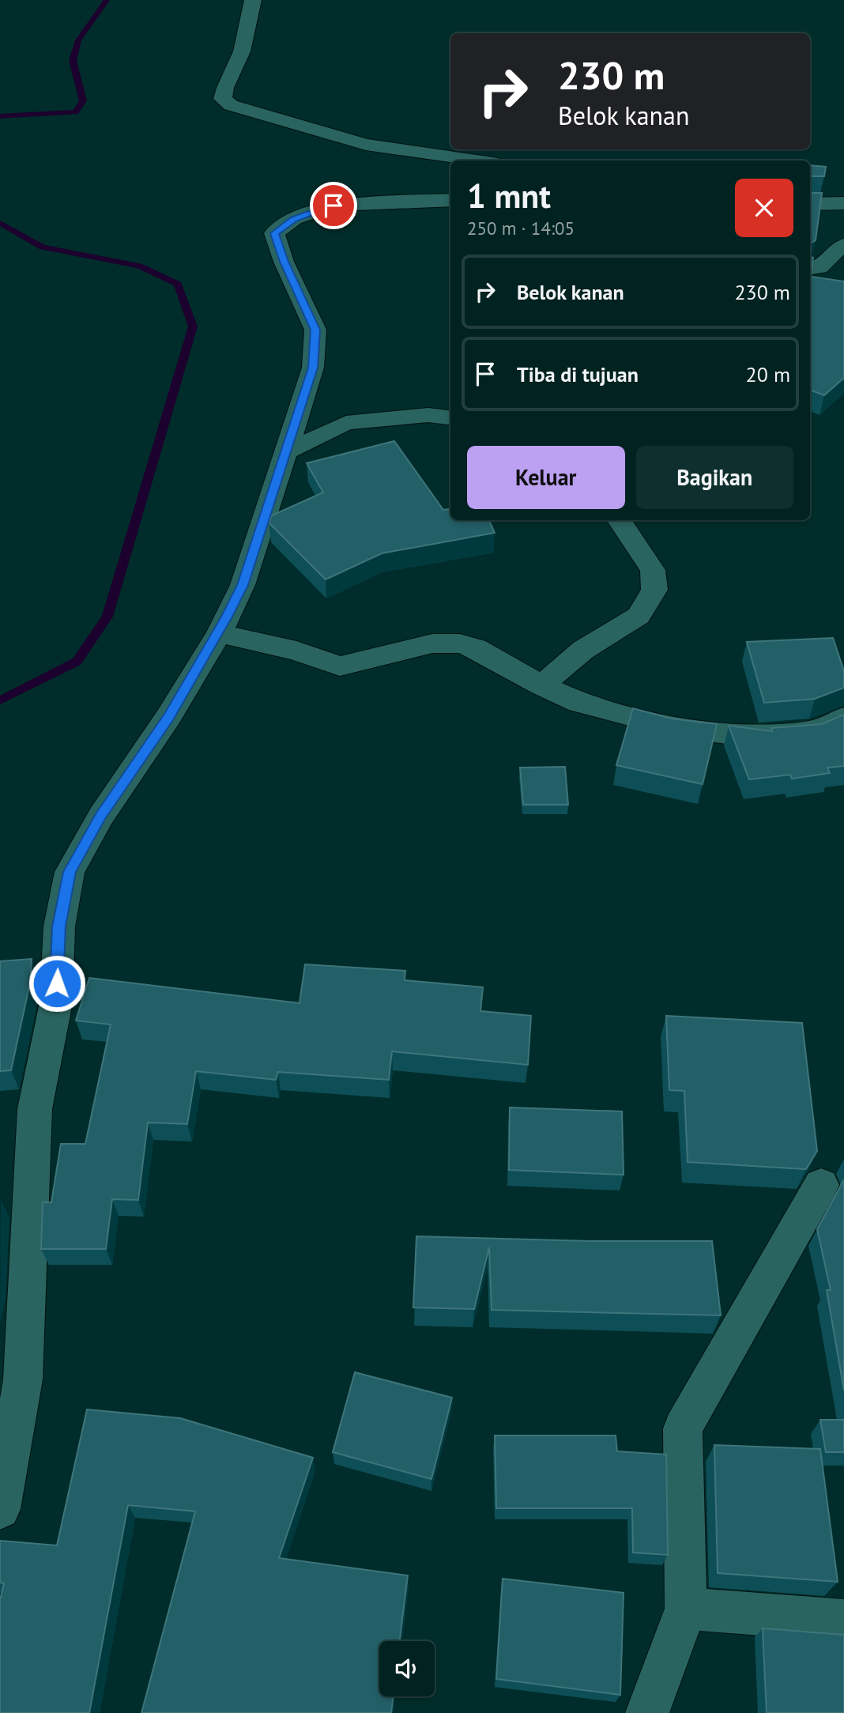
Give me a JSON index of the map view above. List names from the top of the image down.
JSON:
{
  "page": {
    "turn": ["230 m", "Belok kanan"],
    "heading": ["1 mnt", "250 m · 14:05"],
    "list": [
      {
        "name": "Belok kanan",
        "value": "230 m"
      },
      {
        "name": "Tiba di tujuan",
        "value": "20 m"
      }
    ],
    "buttons": ["Keluar", "Bagikan"]
  }
}
